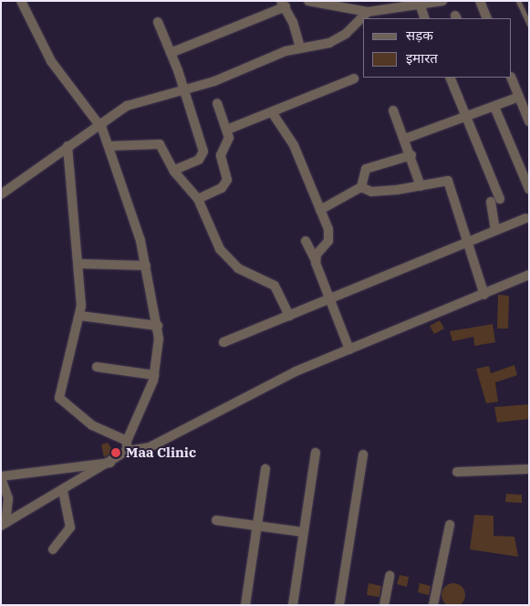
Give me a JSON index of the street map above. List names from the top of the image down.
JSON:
{
  "places": ["Maa Clinic"],
  "legend": ["सड़क", "इमारत"]
}
